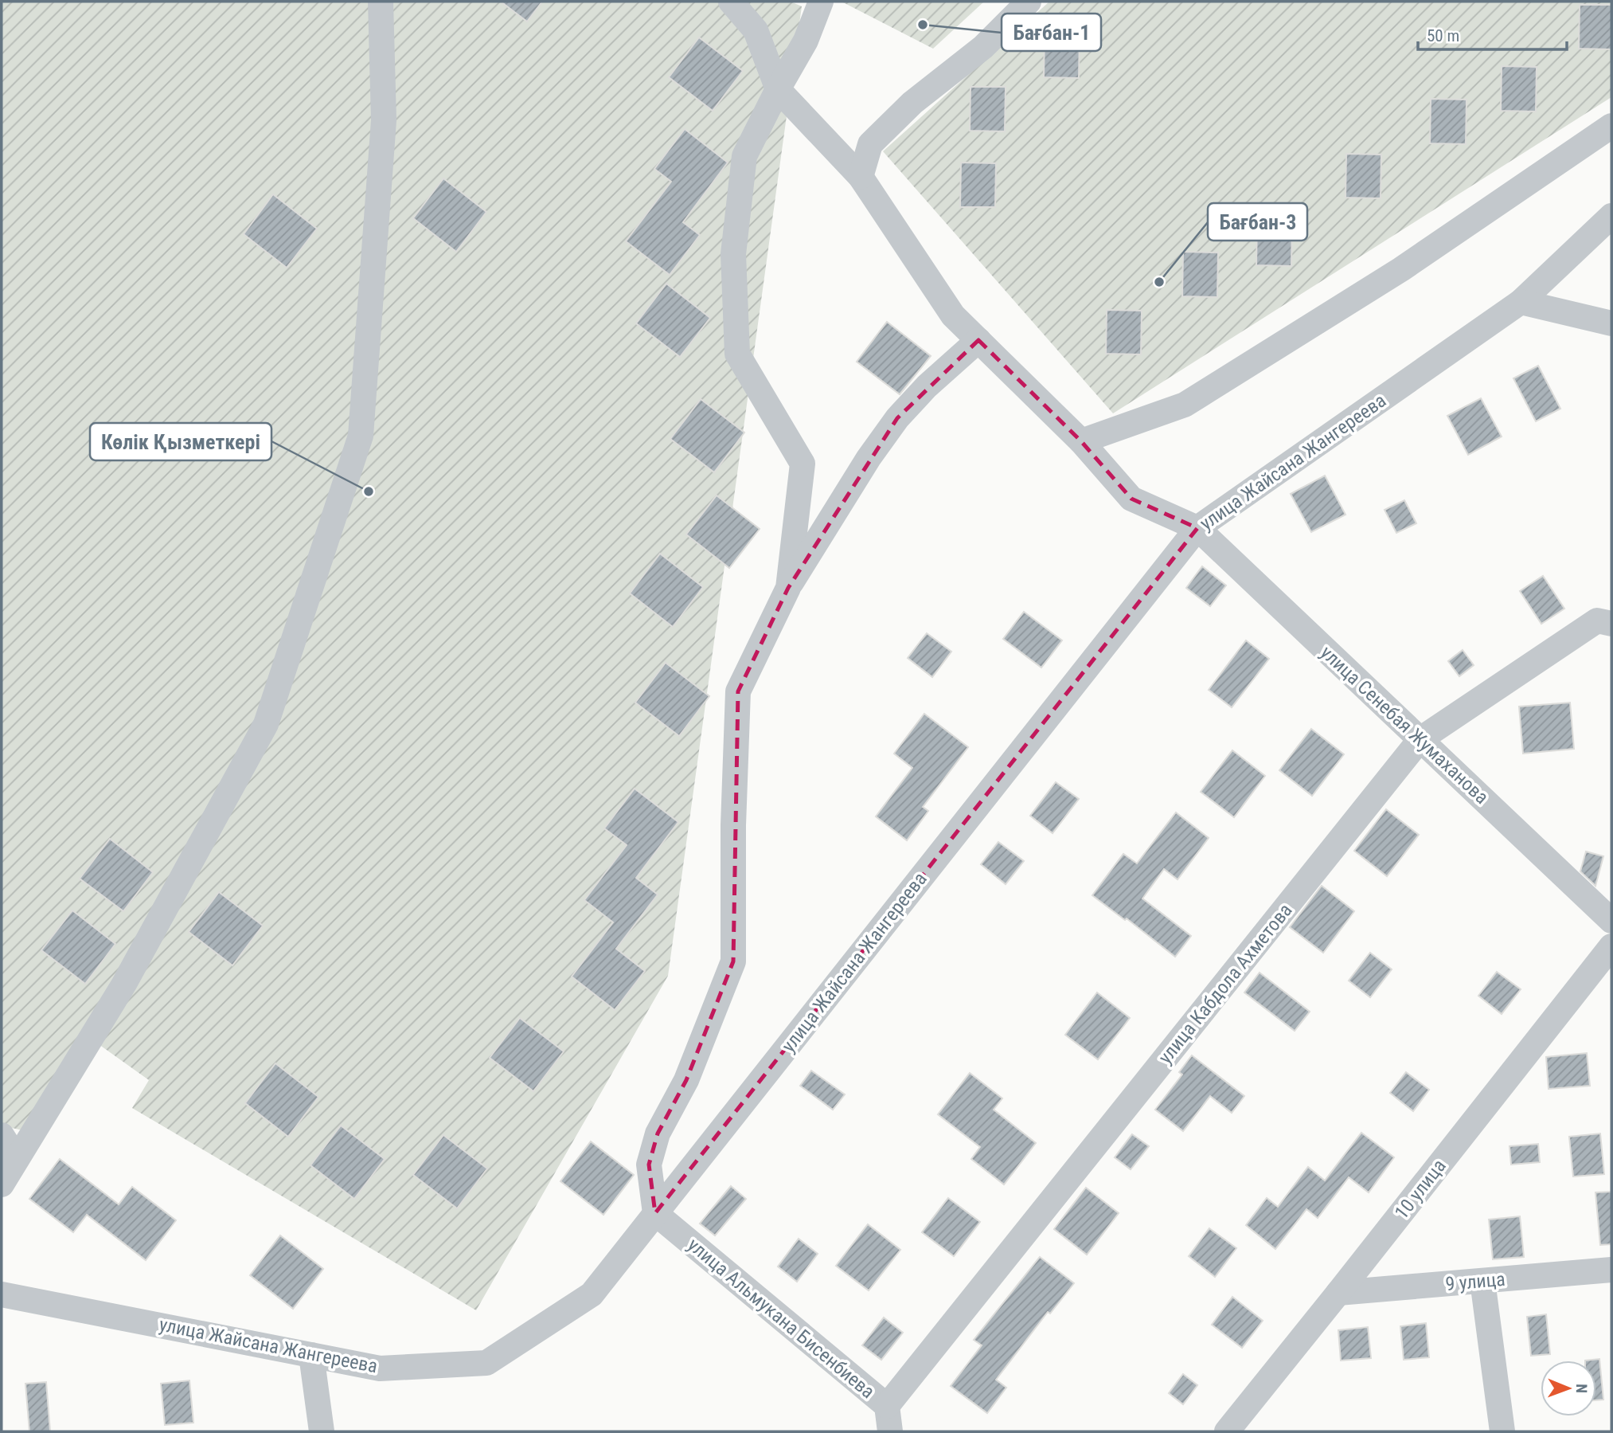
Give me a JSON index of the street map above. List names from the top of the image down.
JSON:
{
  "streets": {
    "street": [
      "улица Жайсана Жангереева",
      "улица Сенебая Жумаханова",
      "улица Кабдола Ахметова",
      "10 улица",
      "9 улица",
      "улица Альмукана Бисенбиева"
    ]
  },
  "crossings": [
    ["улица Жайсана Жангереева", "улица Сенебая Жумаханова"],
    ["улица Жайсана Жангереева", "улица Альмукана Бисенбиева"],
    ["улица Сенебая Жумаханова", "улица Кабдола Ахметова"],
    ["улица Кабдола Ахметова", "улица Альмукана Бисенбиева"],
    ["10 улица", "9 улица"]
  ],
  "places": ["Бағбан-1", "Бағбан-3", "Көлік Қызметкері"],
  "scale_bar": "50 m",
  "north": "right"
}
